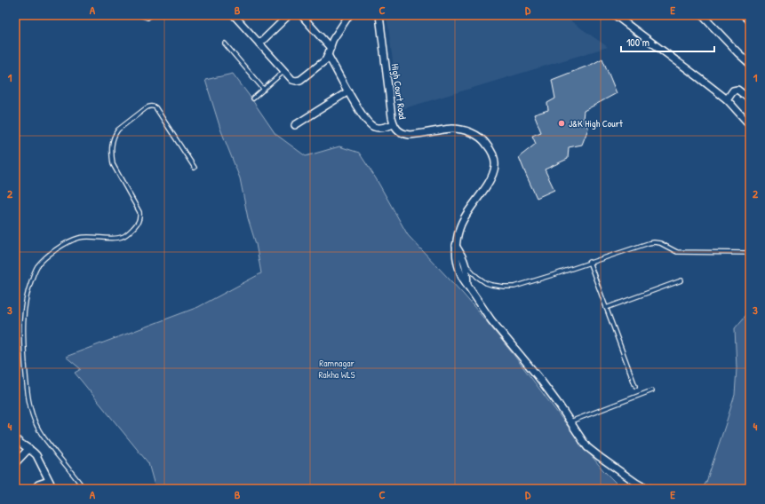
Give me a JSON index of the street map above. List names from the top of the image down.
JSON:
{
  "streets": {
    "street": ["High Court Road"]
  },
  "parks": ["Ramnagar Rakha WLS"],
  "places": ["J&K High Court"],
  "scale_bar": "100 m",
  "grid": {
    "columns": [
      "A",
      "B",
      "C",
      "D",
      "E"
    ],
    "rows": [
      "1",
      "2",
      "3",
      "4"
    ]
  }
}
